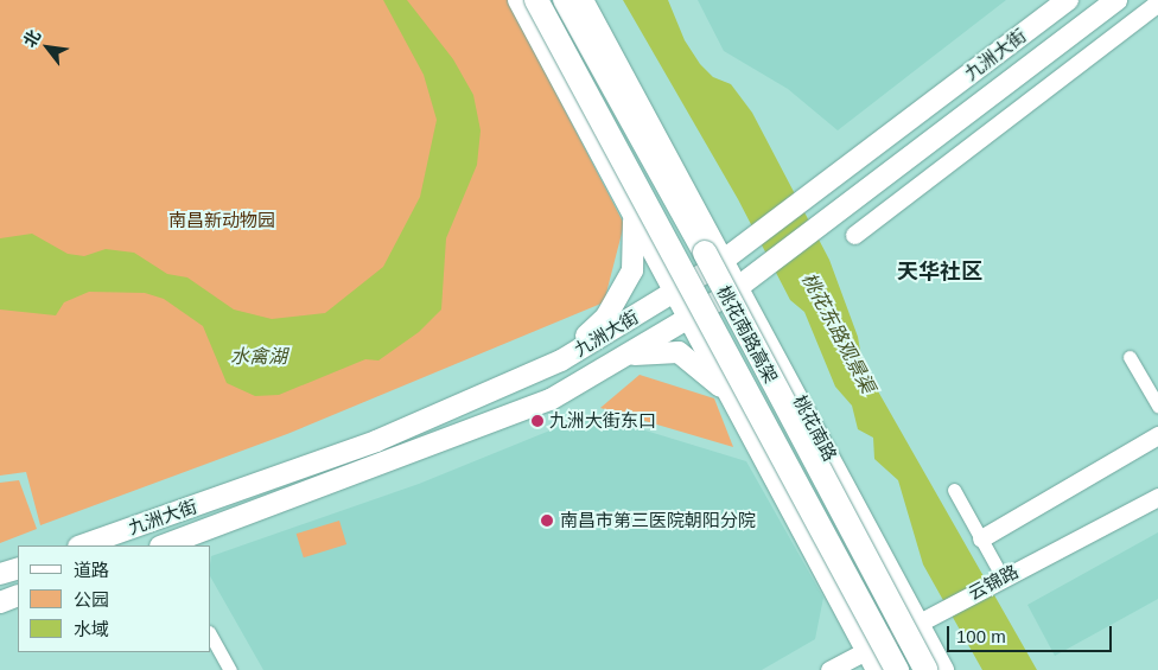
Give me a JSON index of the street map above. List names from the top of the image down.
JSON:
{
  "streets": {
    "highway": ["桃花南路高架"],
    "main road": ["九洲大街", "桃花南路"],
    "street": ["云锦路"]
  },
  "crossings": [
    ["九洲大街", "桃花南路"],
    ["桃花南路", "云锦路"]
  ],
  "districts": ["天华社区"],
  "water": ["桃花东路观景渠", "水禽湖"],
  "parks": ["南昌新动物园"],
  "places": ["九洲大街东口", "南昌市第三医院朝阳分院"],
  "legend": ["道路", "公园", "水域"],
  "scale_bar": "100 m",
  "north": "top left"
}
